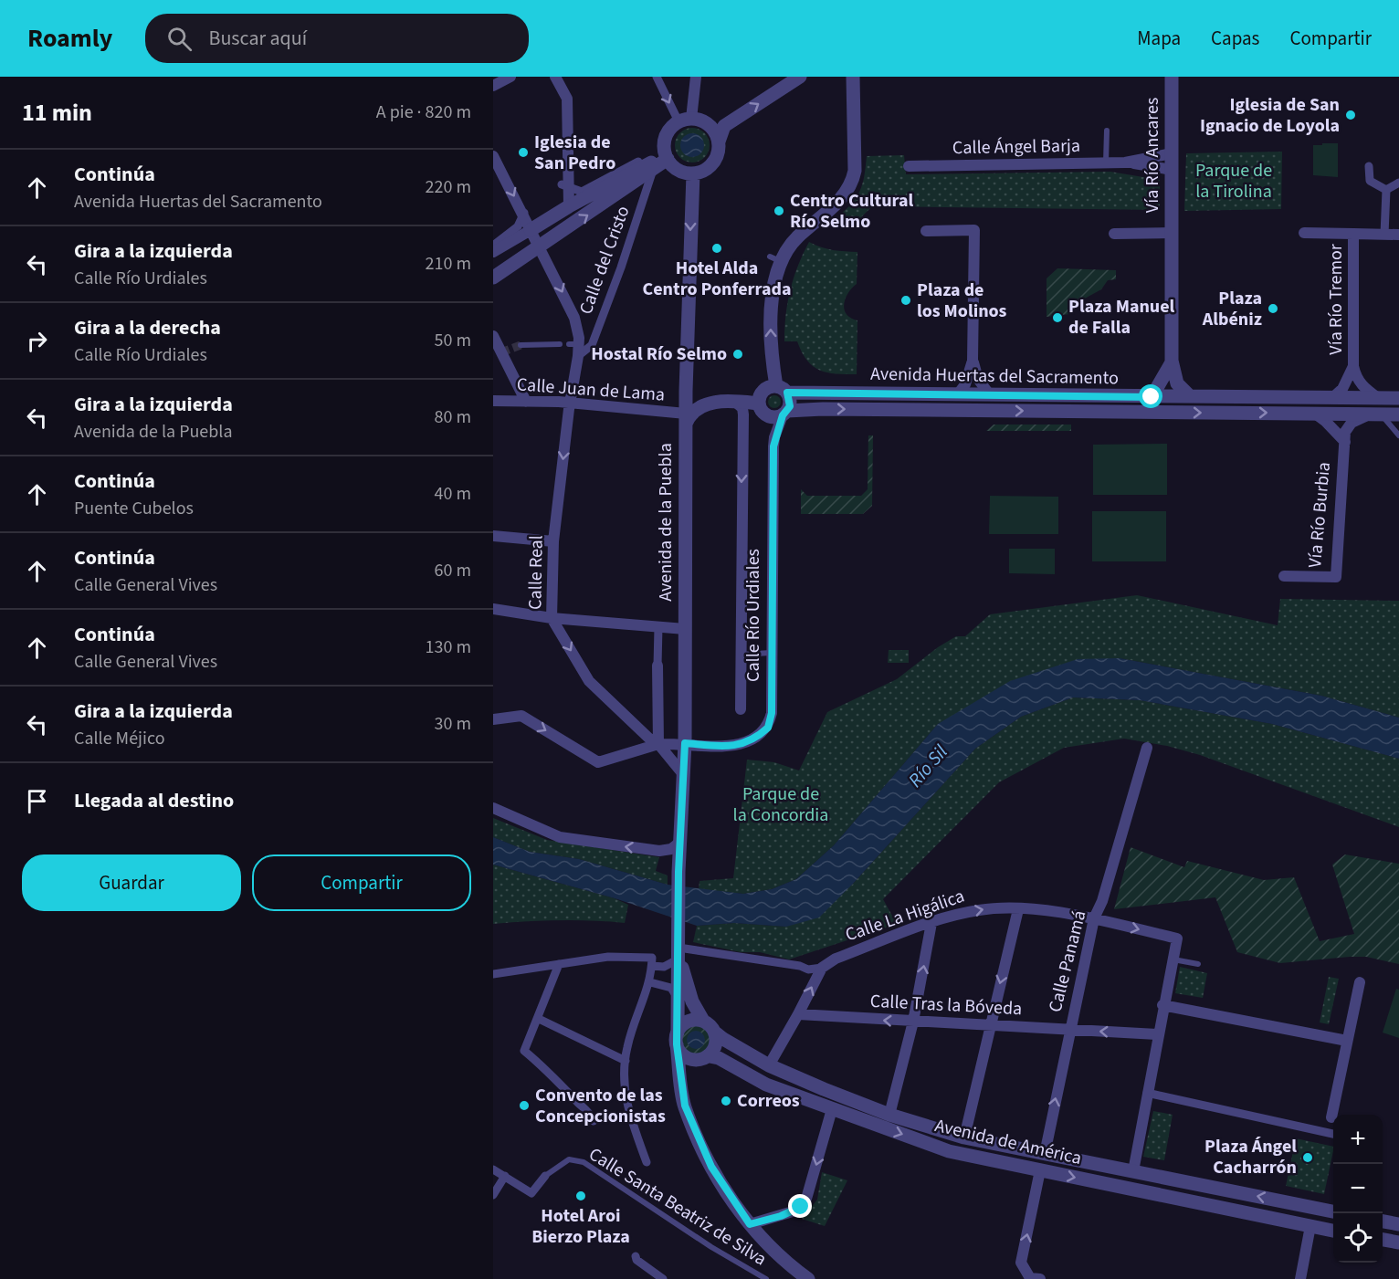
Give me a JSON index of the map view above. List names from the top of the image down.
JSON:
{
  "streets": {
    "street": [
      "Calle Ángel Barja",
      "Vía Río Ancares",
      "Calle del Cristo",
      "Vía Río Tremor",
      "Avenida Huertas del Sacramento",
      "Calle Juan de Lama",
      "Vía Río Burbia",
      "Avenida de la Puebla",
      "Calle Real",
      "Calle Río Urdiales",
      "Calle La Higálica",
      "Calle Panamá",
      "Calle Tras la Bóveda",
      "Avenida de América"
    ],
    "lane": ["Calle Santa Beatriz de Silva"]
  },
  "crossings": [
    ["Calle Ángel Barja", "Vía Río Ancares"],
    ["Vía Río Ancares", "Avenida Huertas del Sacramento"],
    ["Calle del Cristo", "Calle Real"],
    ["Vía Río Tremor", "Avenida Huertas del Sacramento"],
    ["Avenida Huertas del Sacramento", "Vía Río Burbia"],
    ["Avenida Huertas del Sacramento", "Calle Río Urdiales"],
    ["Calle Juan de Lama", "Avenida de la Puebla"],
    ["Calle Juan de Lama", "Calle Real"],
    ["Avenida de la Puebla", "Calle Real"],
    ["Avenida de la Puebla", "Calle Río Urdiales"],
    ["Avenida de la Puebla", "Avenida de América"],
    ["Calle La Higálica", "Calle Panamá"],
    ["Calle Panamá", "Calle Tras la Bóveda"],
    ["Calle Panamá", "Avenida de América"]
  ],
  "one_way": ["Calle La Higálica", "Calle Tras la Bóveda"],
  "water": ["Río Sil"],
  "parks": ["Parque de la Tirolina", "Parque de la Concordia"],
  "places": [
    "Iglesia de San Ignacio de Loyola",
    "Iglesia de San Pedro",
    "Centro Cultural Río Selmo",
    "Hotel Alda Centro Ponferrada",
    "Plaza de los Molinos",
    "Plaza Albéniz",
    "Plaza Manuel de Falla",
    "Hostal Río Selmo",
    "Correos",
    "Convento de las Concepcionistas",
    "Plaza Ángel Cacharrón",
    "Hotel Aroi Bierzo Plaza"
  ],
  "page": {
    "header": "Roamly",
    "search": "Buscar aquí",
    "nav": ["Mapa", "Capas", "Compartir"],
    "heading": ["11 min", "A pie · 820 m"],
    "list": [
      ["Continúa", "Avenida Huertas del Sacramento", "220 m"],
      ["Gira a la izquierda", "Calle Río Urdiales", "210 m"],
      ["Gira a la derecha", "Calle Río Urdiales", "50 m"],
      ["Gira a la izquierda", "Avenida de la Puebla", "80 m"],
      ["Continúa", "Puente Cubelos", "40 m"],
      ["Continúa", "Calle General Vives", "60 m"],
      ["Continúa", "Calle General Vives", "130 m"],
      ["Gira a la izquierda", "Calle Méjico", "30 m"],
      "Llegada al destino"
    ],
    "buttons": ["Guardar", "Compartir"],
    "map_buttons": ["+", "−"]
  }
}
